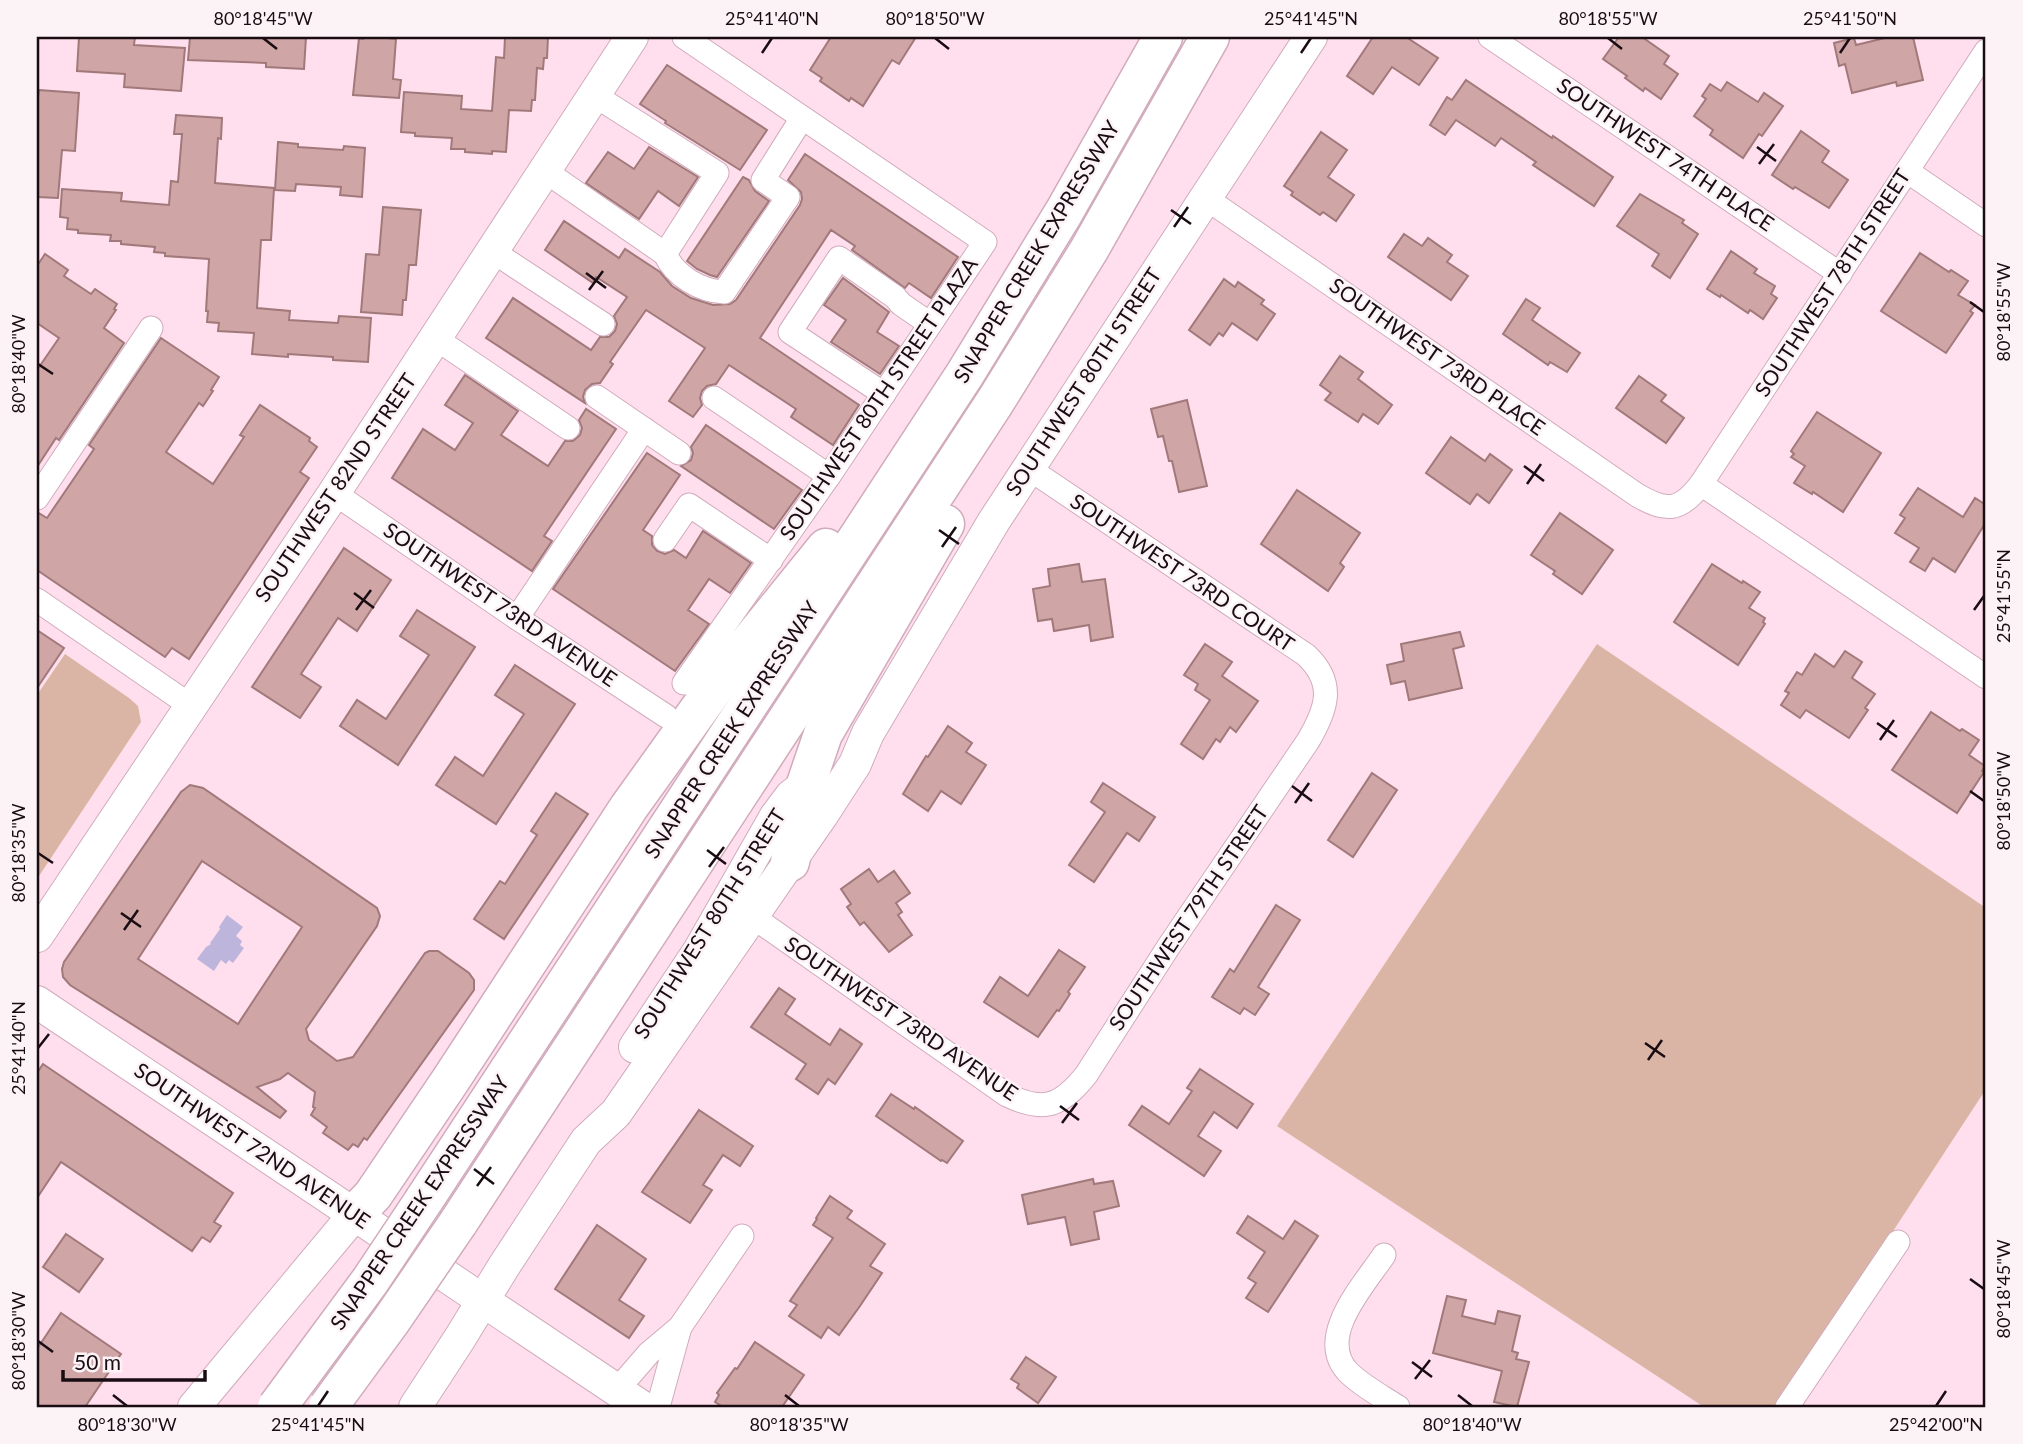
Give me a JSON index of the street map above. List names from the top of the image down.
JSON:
{
  "streets": {
    "highway": ["SNAPPER CREEK EXPRESSWAY"],
    "street": [
      "SOUTHWEST 74TH PLACE",
      "SOUTHWEST 78TH STREET",
      "SOUTHWEST 73RD PLACE",
      "SOUTHWEST 80TH STREET",
      "SOUTHWEST 80TH STREET PLAZA",
      "SOUTHWEST 82ND STREET",
      "SOUTHWEST 73RD COURT",
      "SOUTHWEST 73RD AVENUE",
      "SOUTHWEST 79TH STREET",
      "SOUTHWEST 72ND AVENUE"
    ]
  },
  "crossings": [
    ["SOUTHWEST 74TH PLACE", "SOUTHWEST 78TH STREET"],
    ["SOUTHWEST 78TH STREET", "SOUTHWEST 73RD PLACE"],
    ["SOUTHWEST 73RD PLACE", "SOUTHWEST 80TH STREET"],
    ["SOUTHWEST 80TH STREET", "SOUTHWEST 73RD COURT"],
    ["SOUTHWEST 80TH STREET", "SOUTHWEST 73RD AVENUE"],
    ["SOUTHWEST 80TH STREET", "SOUTHWEST 72ND AVENUE"],
    ["SOUTHWEST 82ND STREET", "SOUTHWEST 73RD AVENUE"],
    ["SOUTHWEST 73RD COURT", "SOUTHWEST 79TH STREET"],
    ["SOUTHWEST 73RD AVENUE", "SOUTHWEST 79TH STREET"]
  ],
  "scale_bar": "50 m",
  "coordinates": [
    "80°18'45\"W",
    "25°41'40\"N",
    "80°18'50\"W",
    "25°41'45\"N",
    "80°18'55\"W",
    "25°41'50\"N",
    "80°18'40\"W",
    "25°41'55\"N",
    "80°18'35\"W",
    "80°18'30\"W",
    "25°42'00\"N"
  ]
}
